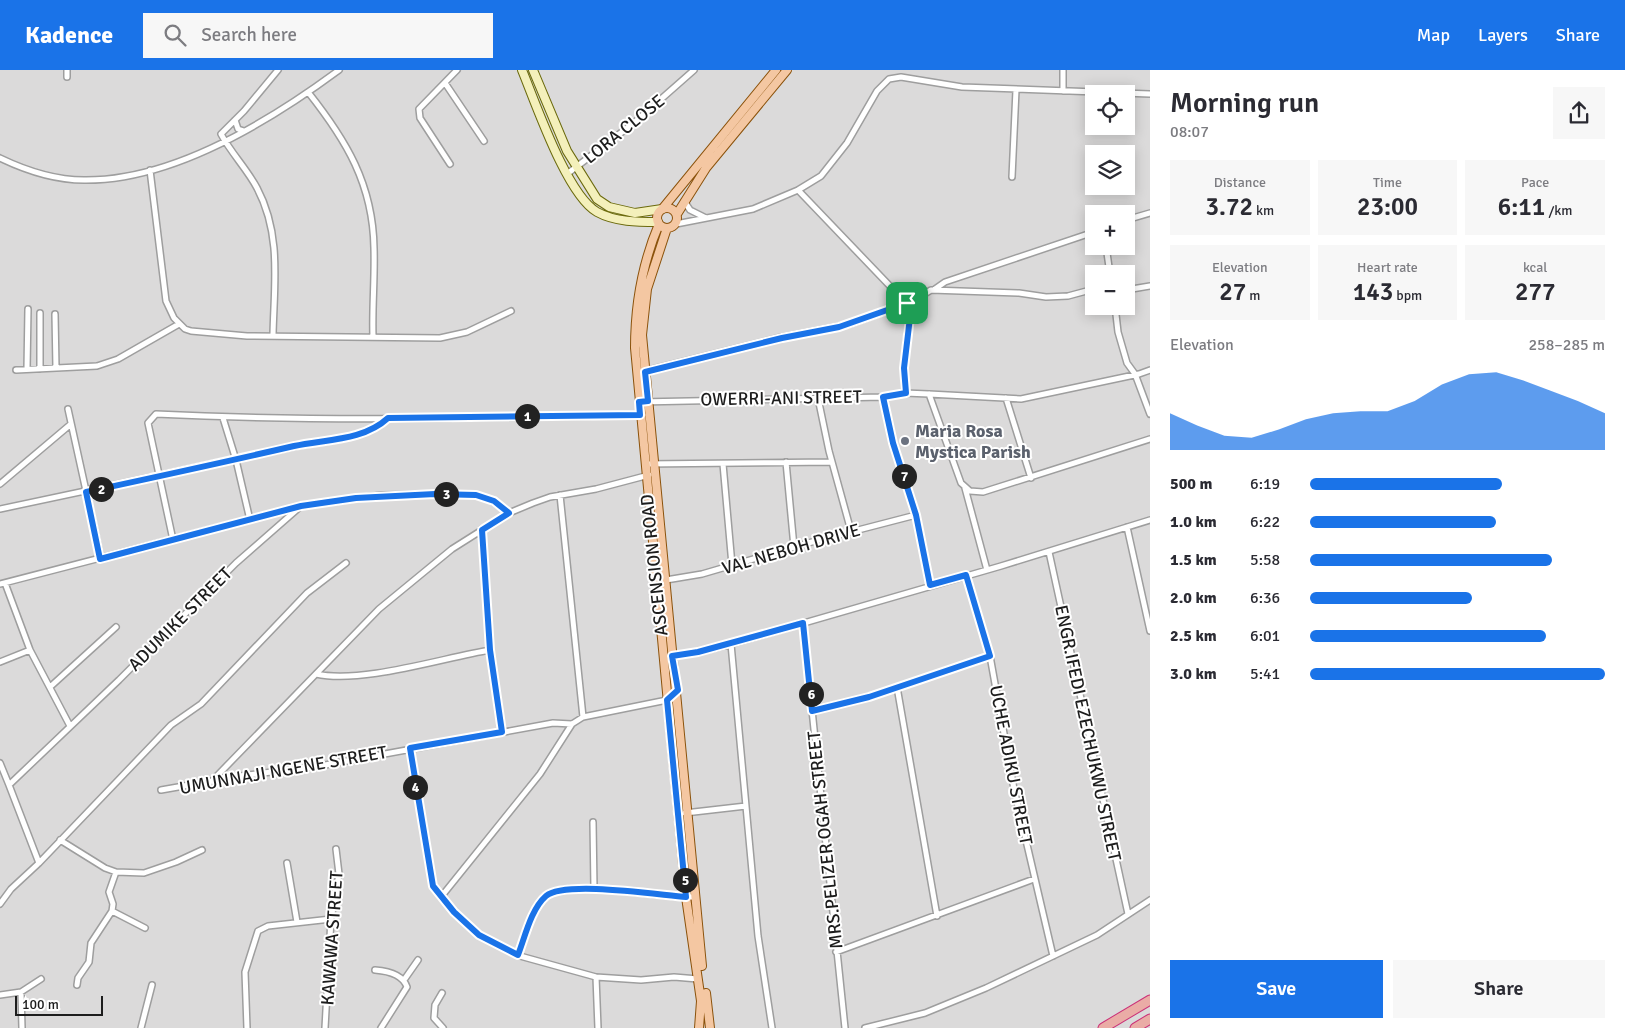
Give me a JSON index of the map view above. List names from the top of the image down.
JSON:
{
  "streets": {
    "main road": ["ASCENSION ROAD"],
    "street": [
      "LORA CLOSE",
      "OWERRI-ANI STREET",
      "VAL NEBOH DRIVE",
      "ADUMIKE STREET",
      "ENGR.IFEDI EZECHUKWU STREET",
      "UCHE ADIKU STREET",
      "UMUNNAJI NGENE STREET",
      "MRS.PELIZER OGAH STREET",
      "KAWAWA STREET"
    ]
  },
  "crossings": [
    ["OWERRI-ANI STREET", "ASCENSION ROAD"],
    ["VAL NEBOH DRIVE", "ASCENSION ROAD"]
  ],
  "places": ["Maria Rosa Mystica Parish"],
  "scale_bar": "100 m",
  "page": {
    "header": "Kadence",
    "search": "Search here",
    "nav": ["Map", "Layers", "Share"],
    "heading": ["Morning run", "08:07"],
    "map_buttons": ["+", "−"],
    "stats": [
      ["Distance", "3.72 km"],
      ["Time", "23:00"],
      ["Pace", "6:11 /km"],
      ["Elevation", "27 m"],
      ["Heart rate", "143 bpm"],
      ["kcal", "277"]
    ],
    "chart": ["Elevation", "258–285 m"],
    "pins": [
      "1",
      "7",
      "2",
      "3",
      "6",
      "4",
      "5"
    ],
    "list": [
      {
        "name": "500 m",
        "note": "6:19"
      },
      {
        "name": "1.0 km",
        "note": "6:22"
      },
      {
        "name": "1.5 km",
        "note": "5:58"
      },
      {
        "name": "2.0 km",
        "note": "6:36"
      },
      {
        "name": "2.5 km",
        "note": "6:01"
      },
      {
        "name": "3.0 km",
        "note": "5:41"
      }
    ],
    "buttons": ["Save", "Share"],
    "scale": "100 m"
  }
}
